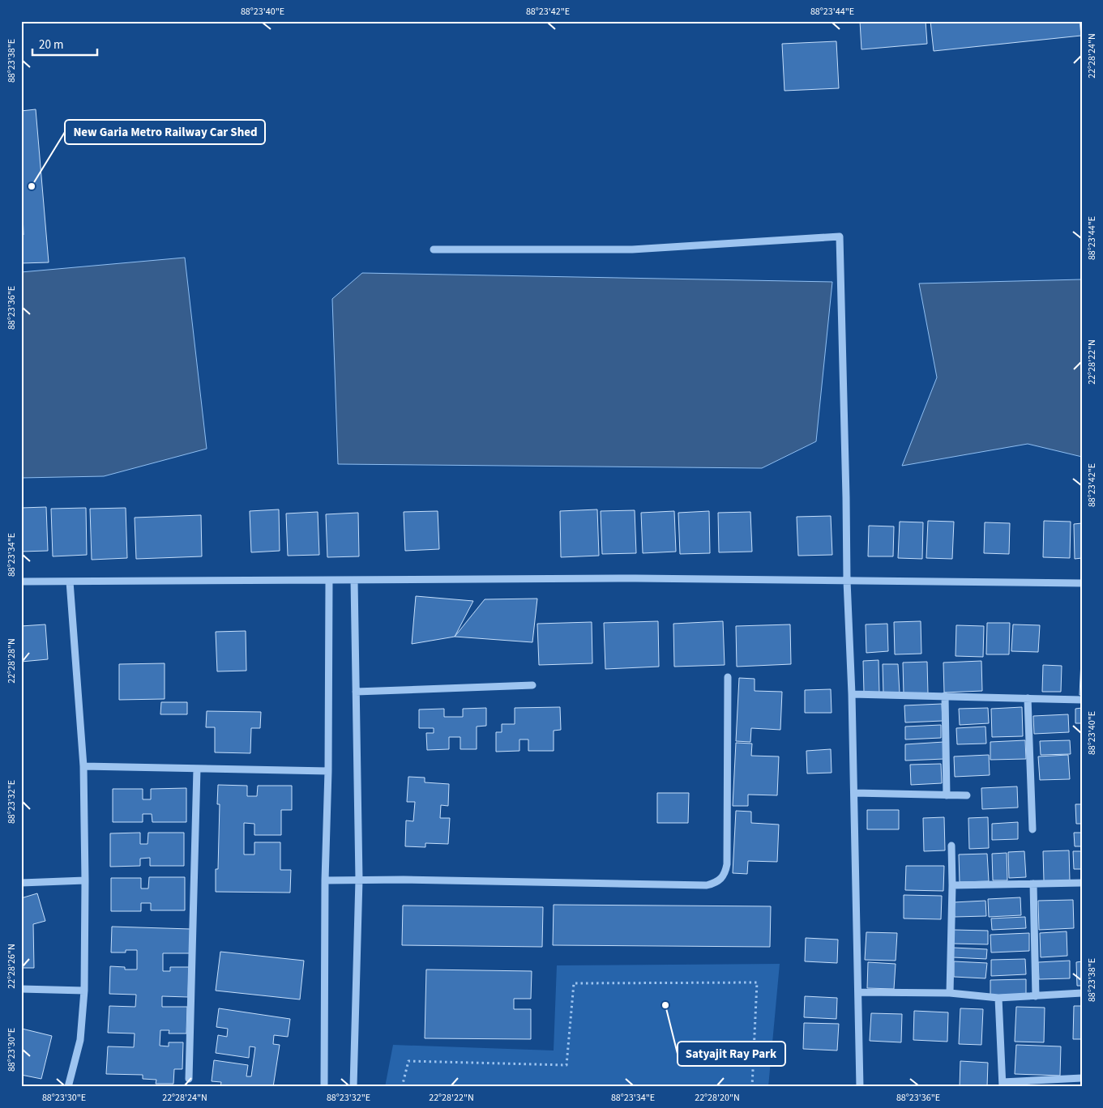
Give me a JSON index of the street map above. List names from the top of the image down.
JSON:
{
  "places": ["New Garia Metro Railway Car Shed", "Satyajit Ray Park"],
  "scale_bar": "20 m",
  "coordinates": [
    "88°23'40\"E",
    "88°23'42\"E",
    "88°23'44\"E",
    "22°28'24\"N",
    "88°23'38\"E",
    "88°23'36\"E",
    "22°28'22\"N",
    "88°23'34\"E",
    "22°28'28\"N",
    "88°23'32\"E",
    "22°28'26\"N",
    "88°23'30\"E",
    "22°28'20\"N"
  ]
}
